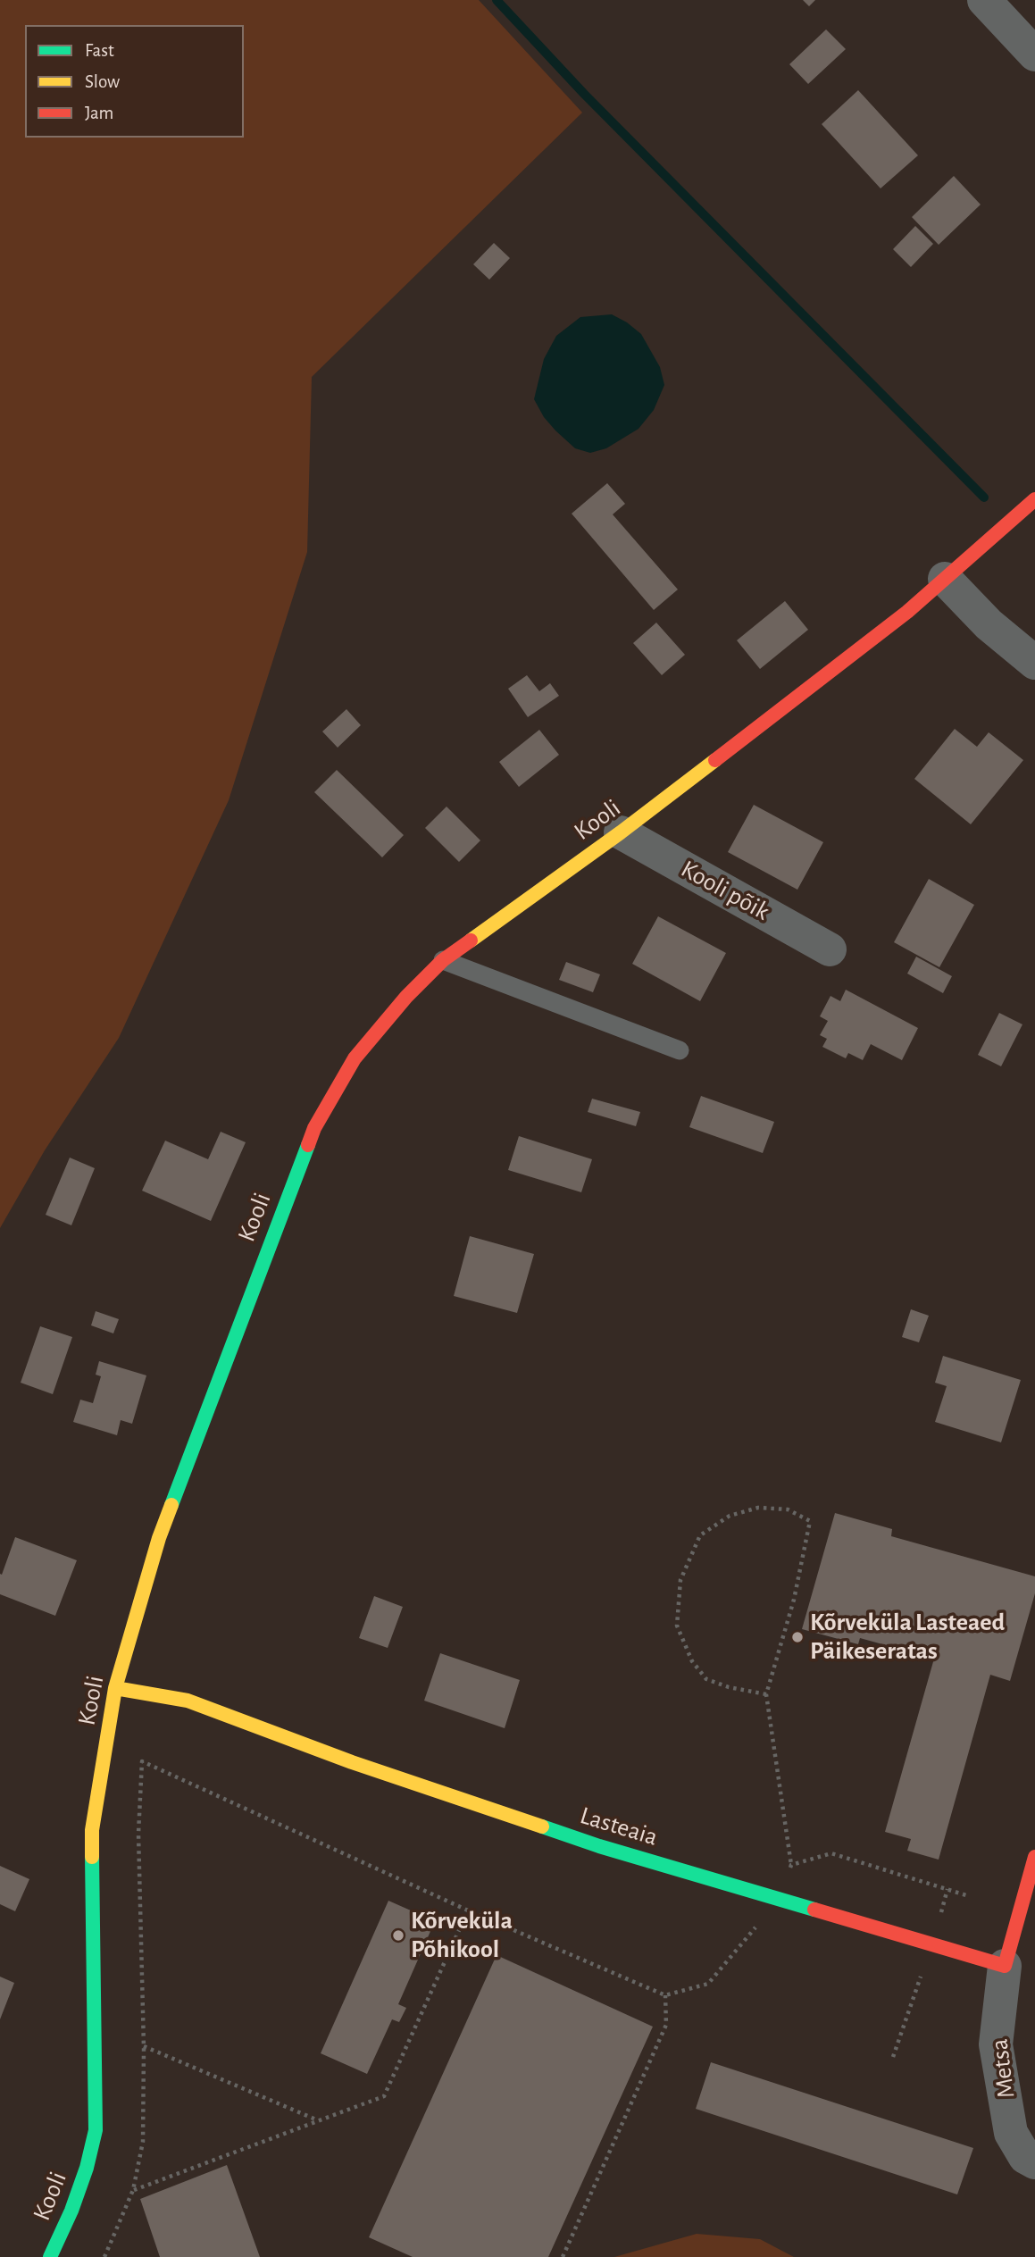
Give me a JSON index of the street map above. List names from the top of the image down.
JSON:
{
  "streets": {
    "street": [
      "Kooli",
      "Kooli põik",
      "Lasteaia",
      "Metsa"
    ]
  },
  "crossings": [
    ["Kooli", "Kooli põik"],
    ["Kooli", "Lasteaia"],
    ["Lasteaia", "Metsa"]
  ],
  "places": ["Kõrveküla Lasteaed Päikeseratas", "Kõrveküla Põhikool"],
  "legend": ["Fast", "Slow", "Jam"]
}
